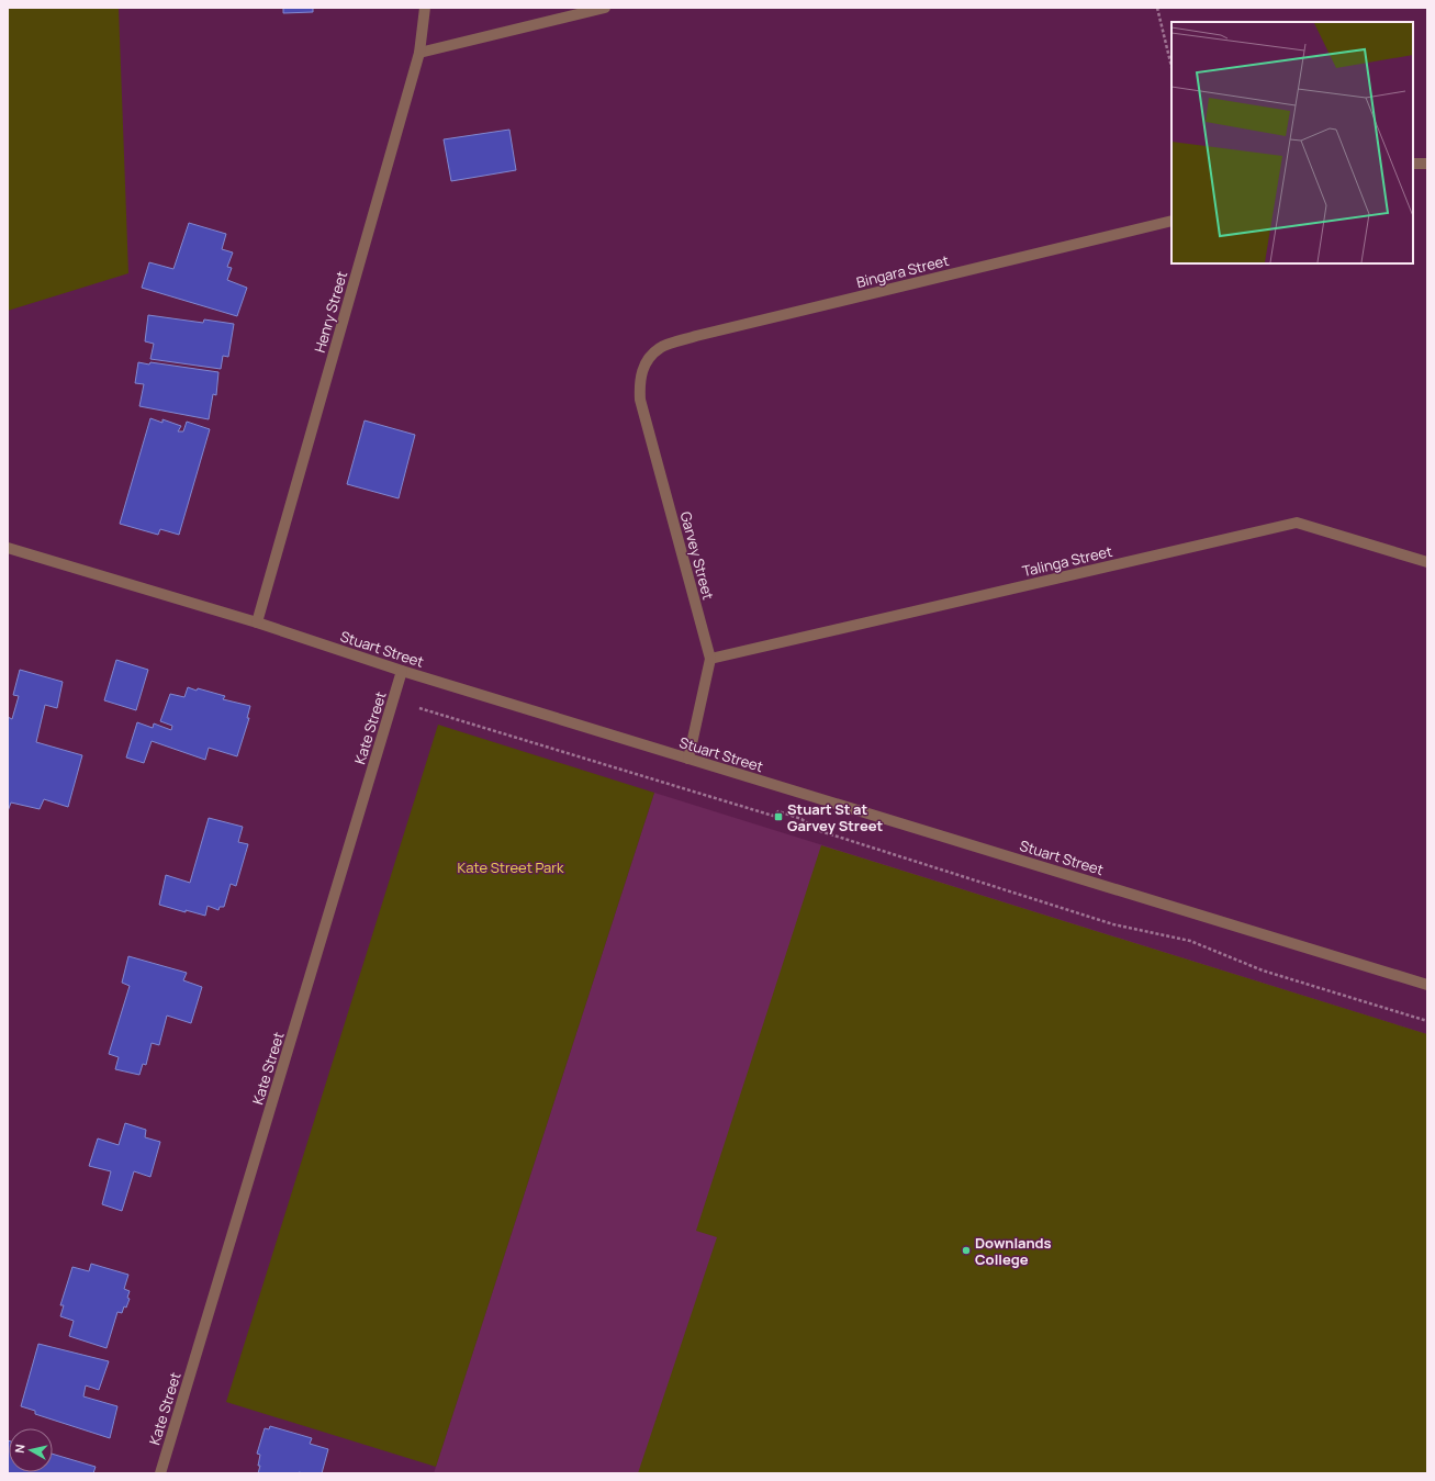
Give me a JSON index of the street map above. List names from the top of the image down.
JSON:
{
  "streets": {
    "street": [
      "Bingara Street",
      "Henry Street",
      "Garvey Street",
      "Talinga Street",
      "Stuart Street",
      "Kate Street"
    ]
  },
  "crossings": [
    ["Bingara Street", "Garvey Street"],
    ["Henry Street", "Stuart Street"],
    ["Garvey Street", "Talinga Street"],
    ["Garvey Street", "Stuart Street"],
    ["Stuart Street", "Kate Street"]
  ],
  "parks": ["Kate Street Park"],
  "places": {
    "transit": ["Stuart St at Garvey Street"],
    "other": ["Downlands College"]
  },
  "north": "left"
}
